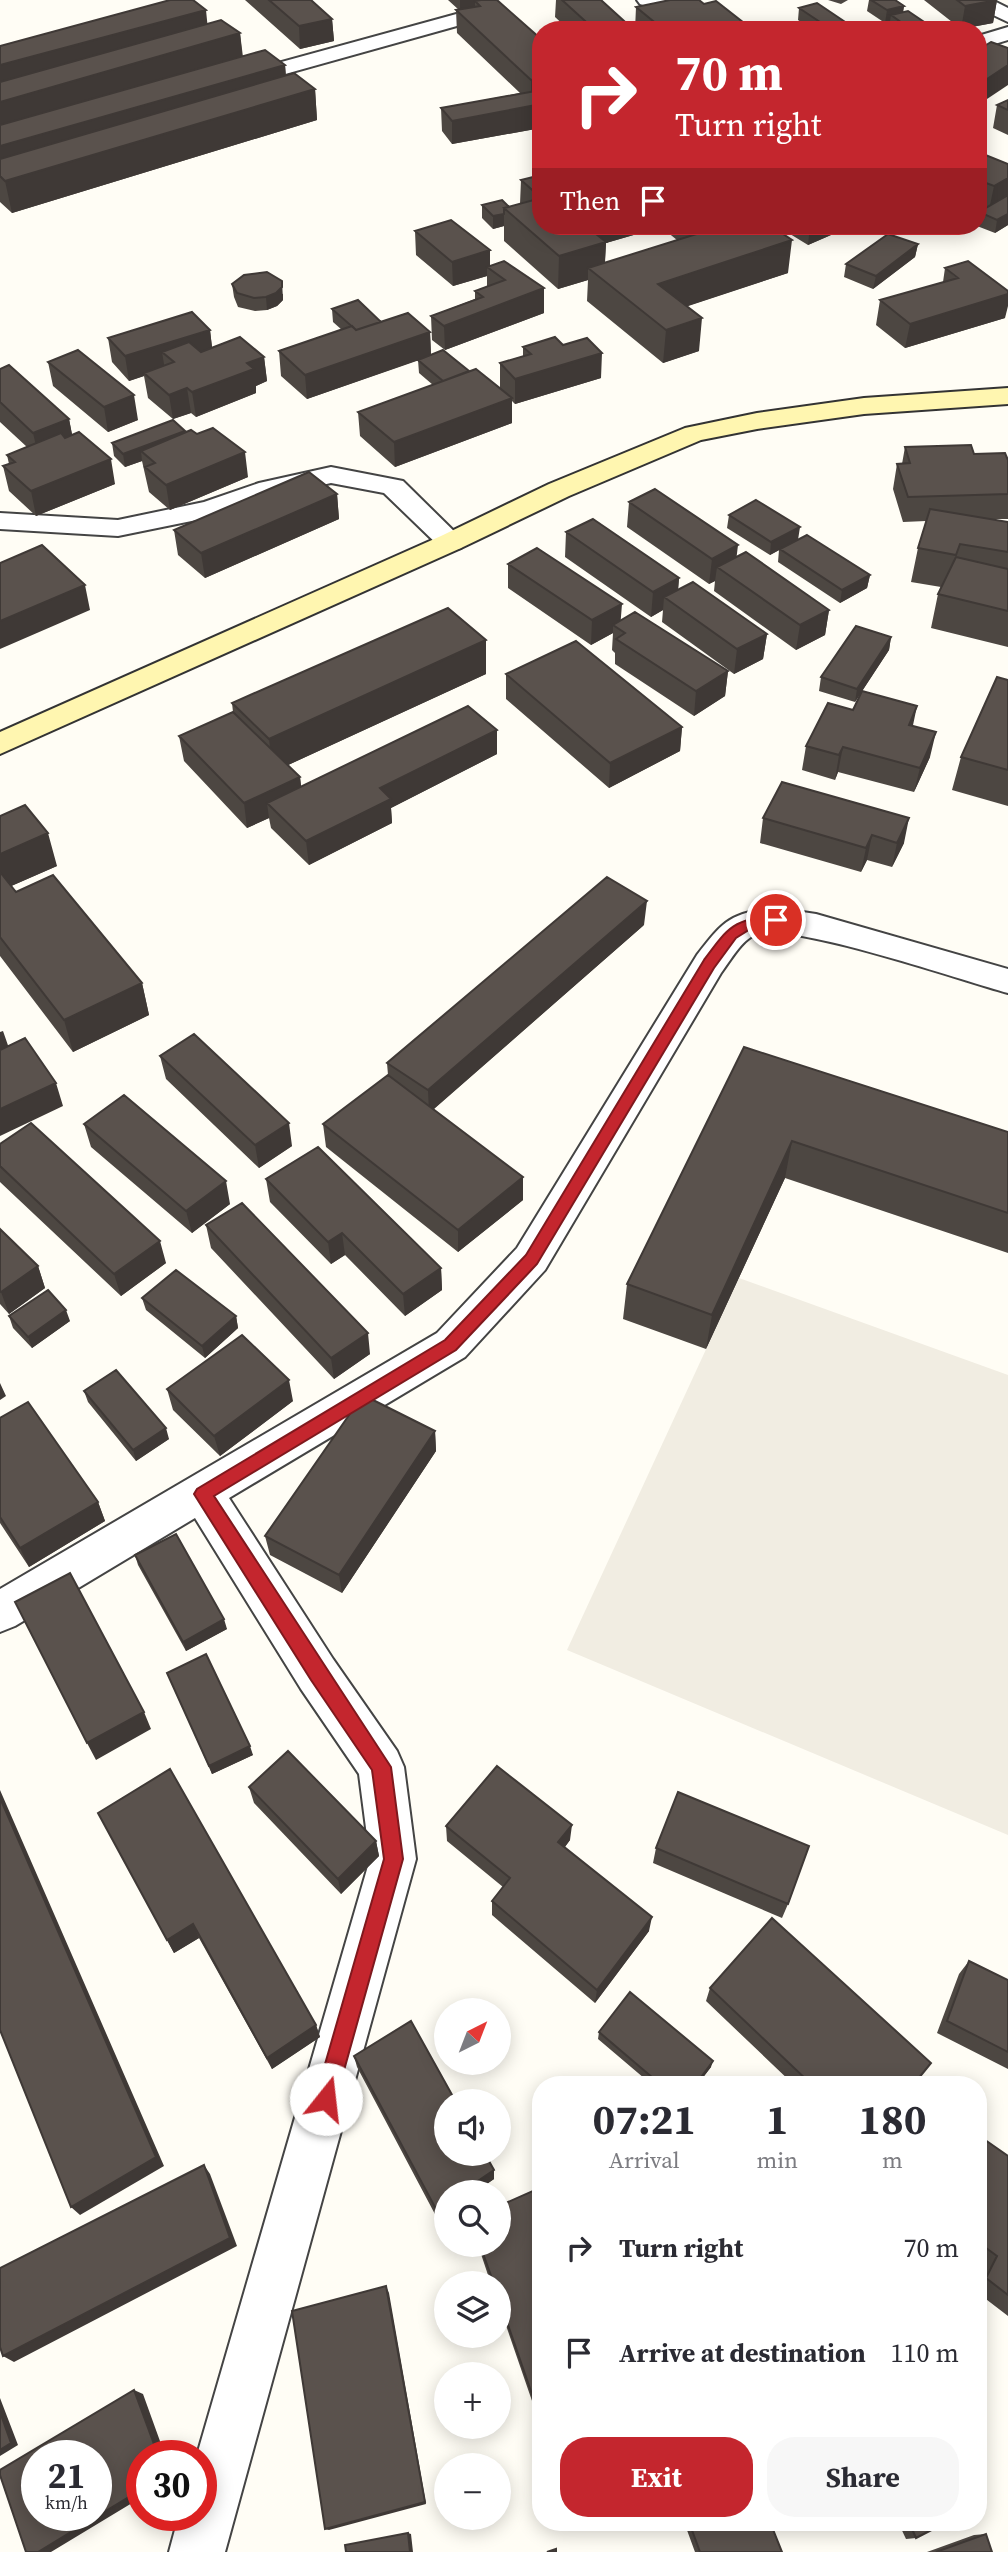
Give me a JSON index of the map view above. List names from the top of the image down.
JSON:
{
  "north": "top right",
  "page": {
    "turn": ["70 m", "Turn right"],
    "then": "Then",
    "map_buttons": ["+", "−"],
    "eta": [
      "07:21",
      "Arrival",
      "1",
      "min",
      "180",
      "m"
    ],
    "list": [
      {
        "name": "Turn right",
        "value": "70 m"
      },
      {
        "name": "Arrive at destination",
        "value": "110 m"
      }
    ],
    "buttons": ["Exit", "Share"],
    "speed": "21 km/h",
    "limit": "30"
  }
}
